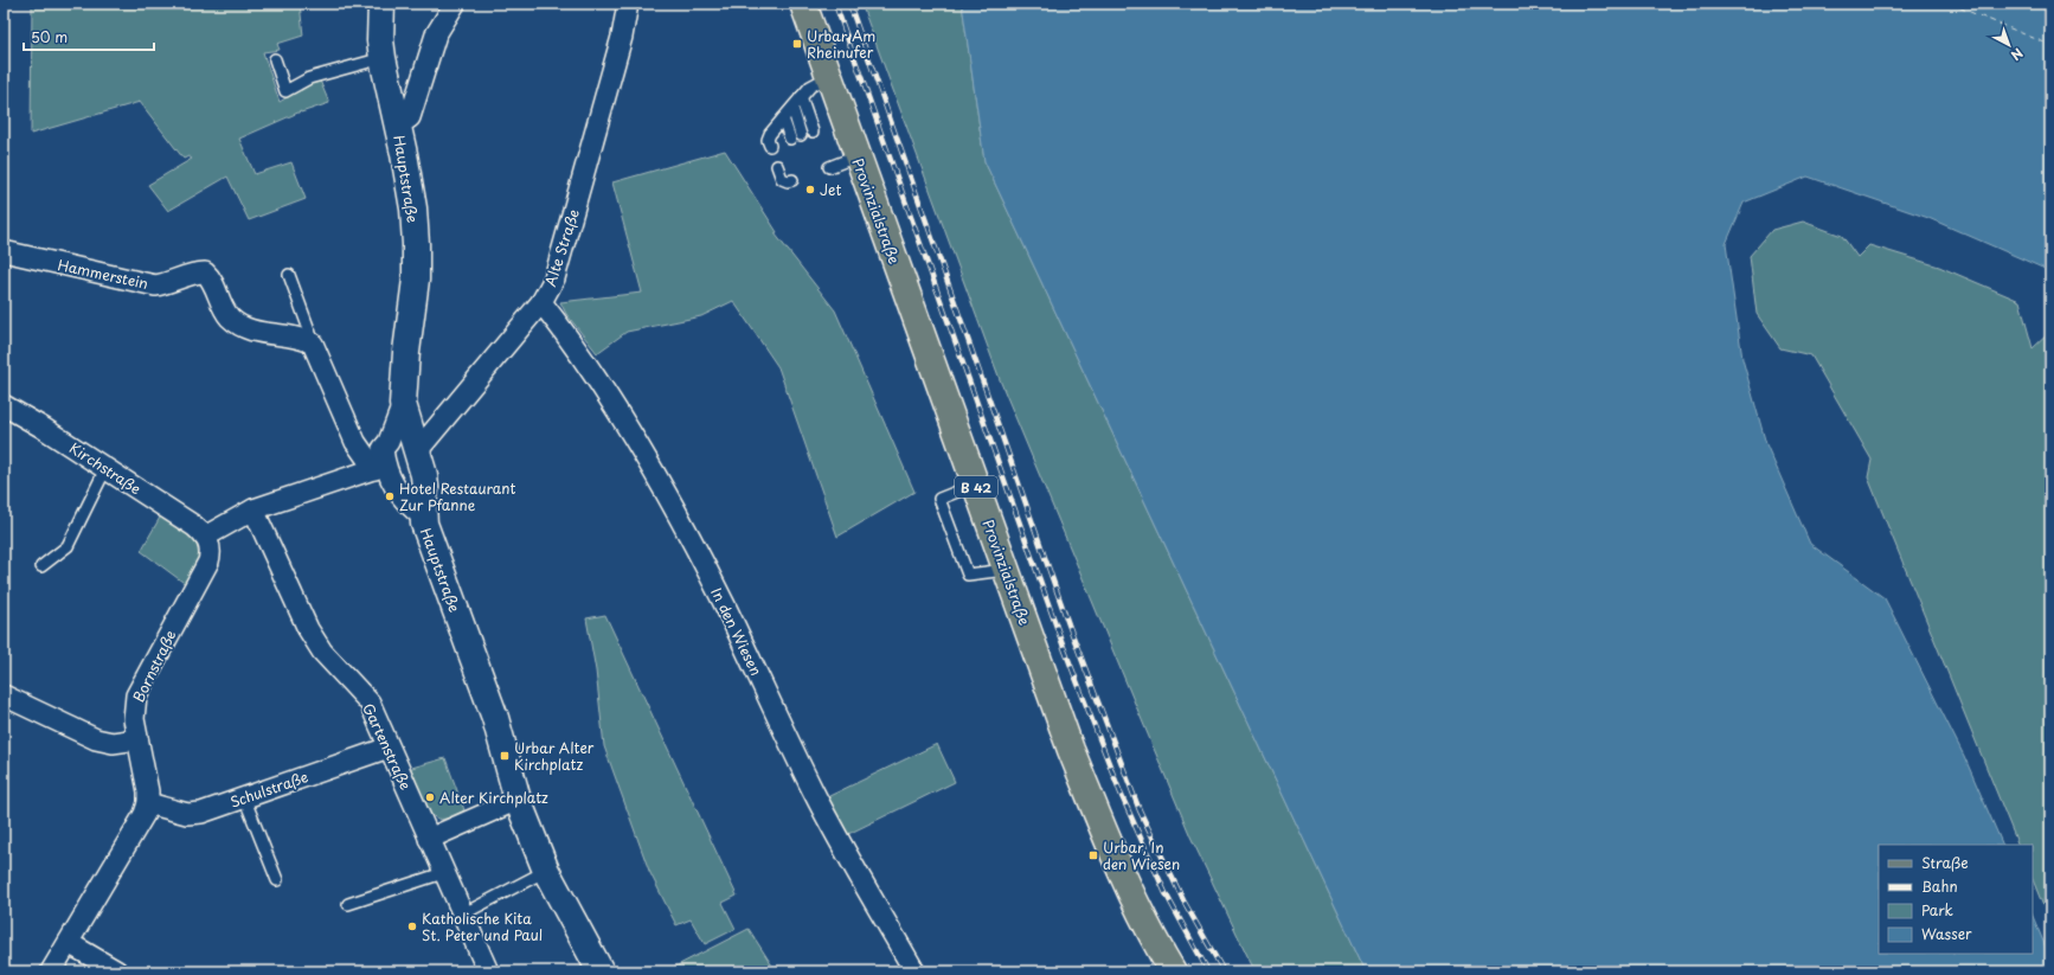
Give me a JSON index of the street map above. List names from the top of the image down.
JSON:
{
  "streets": {
    "main road": ["Provinzialstraße", "B 42"],
    "street": [
      "Hauptstraße",
      "Alte Straße",
      "Hammerstein",
      "Kirchstraße",
      "In den Wiesen",
      "Bornstraße",
      "Gartenstraße",
      "Schulstraße"
    ]
  },
  "crossings": [
    ["Hauptstraße", "Alte Straße"],
    ["Alte Straße", "In den Wiesen"],
    ["Kirchstraße", "Bornstraße"],
    ["Bornstraße", "Schulstraße"],
    ["Gartenstraße", "Schulstraße"]
  ],
  "places": {
    "transit": ["Urbar Am Rheinufer", "Urbar Alter Kirchplatz", "Urbar, In den Wiesen"],
    "other": [
      "Jet",
      "Hotel Restaurant Zur Pfanne",
      "Alter Kirchplatz",
      "Katholische Kita St. Peter und Paul"
    ]
  },
  "legend": [
    "Straße",
    "Bahn",
    "Park",
    "Wasser"
  ],
  "scale_bar": "50 m",
  "north": "bottom right"
}
